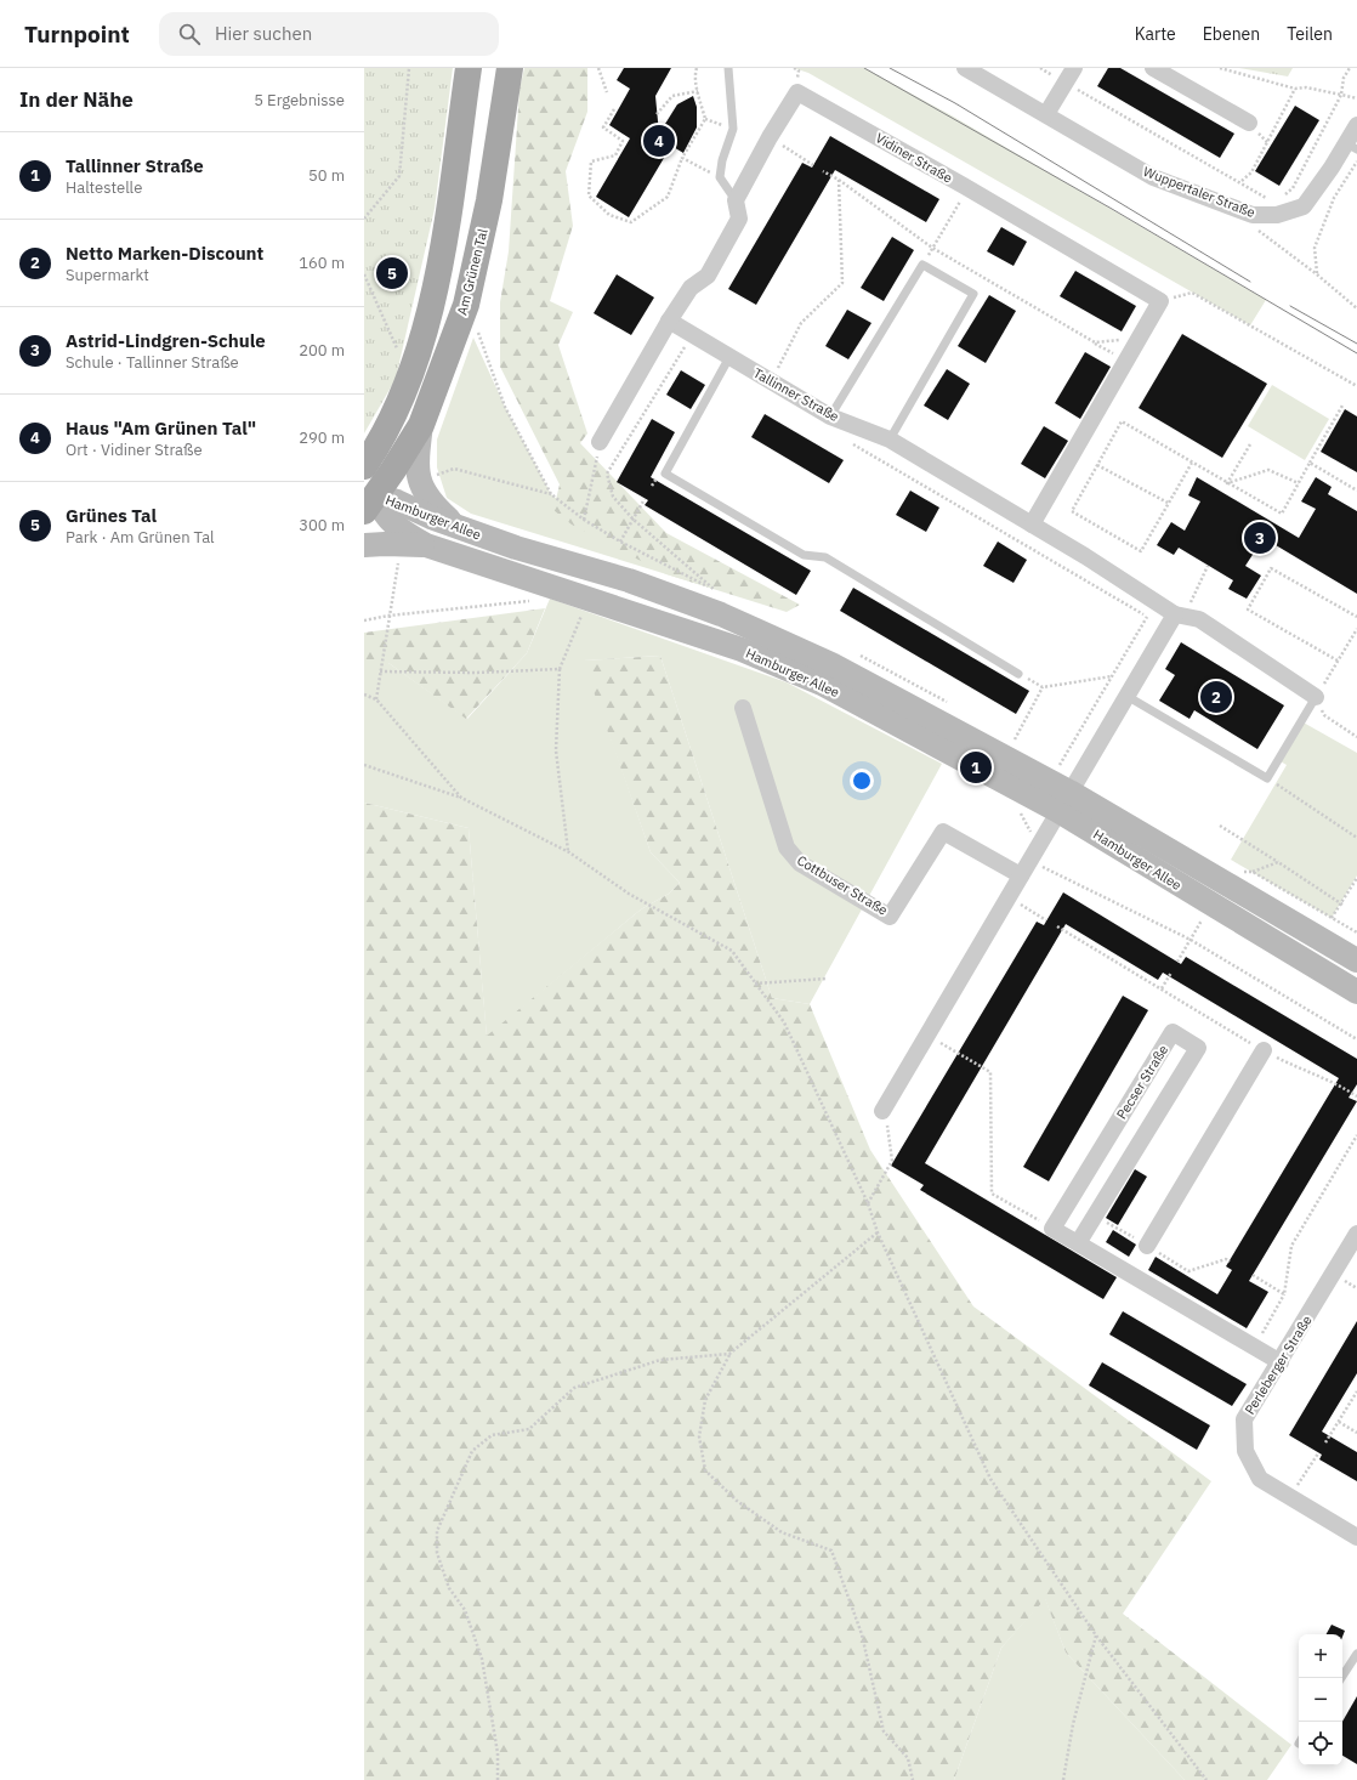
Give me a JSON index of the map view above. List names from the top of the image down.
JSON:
{
  "streets": {
    "main road": ["Am Grünen Tal"],
    "street": [
      "Vidiner Straße",
      "Wuppertaler Straße",
      "Tallinner Straße",
      "Hamburger Allee",
      "Cottbuser Straße",
      "Pecser Straße",
      "Perleberger Straße"
    ]
  },
  "crossings": [
    ["Am Grünen Tal", "Hamburger Allee"]
  ],
  "page": {
    "header": "Turnpoint",
    "search": "Hier suchen",
    "nav": ["Karte", "Ebenen", "Teilen"],
    "heading": ["In der Nähe", "5 Ergebnisse"],
    "pins": [
      "4",
      "5",
      "3",
      "2",
      "1"
    ],
    "list": [
      {
        "mark": "1",
        "name": "Tallinner Straße",
        "note": "Haltestelle",
        "value": "50 m"
      },
      {
        "mark": "2",
        "name": "Netto Marken-Discount",
        "note": "Supermarkt",
        "value": "160 m"
      },
      {
        "mark": "3",
        "name": "Astrid-Lindgren-Schule",
        "note": "Schule · Tallinner Straße",
        "value": "200 m"
      },
      {
        "mark": "4",
        "name": "Haus \"Am Grünen Tal\"",
        "note": "Ort · Vidiner Straße",
        "value": "290 m"
      },
      {
        "mark": "5",
        "name": "Grünes Tal",
        "note": "Park · Am Grünen Tal",
        "value": "300 m"
      }
    ],
    "map_buttons": ["+", "−"]
  }
}
